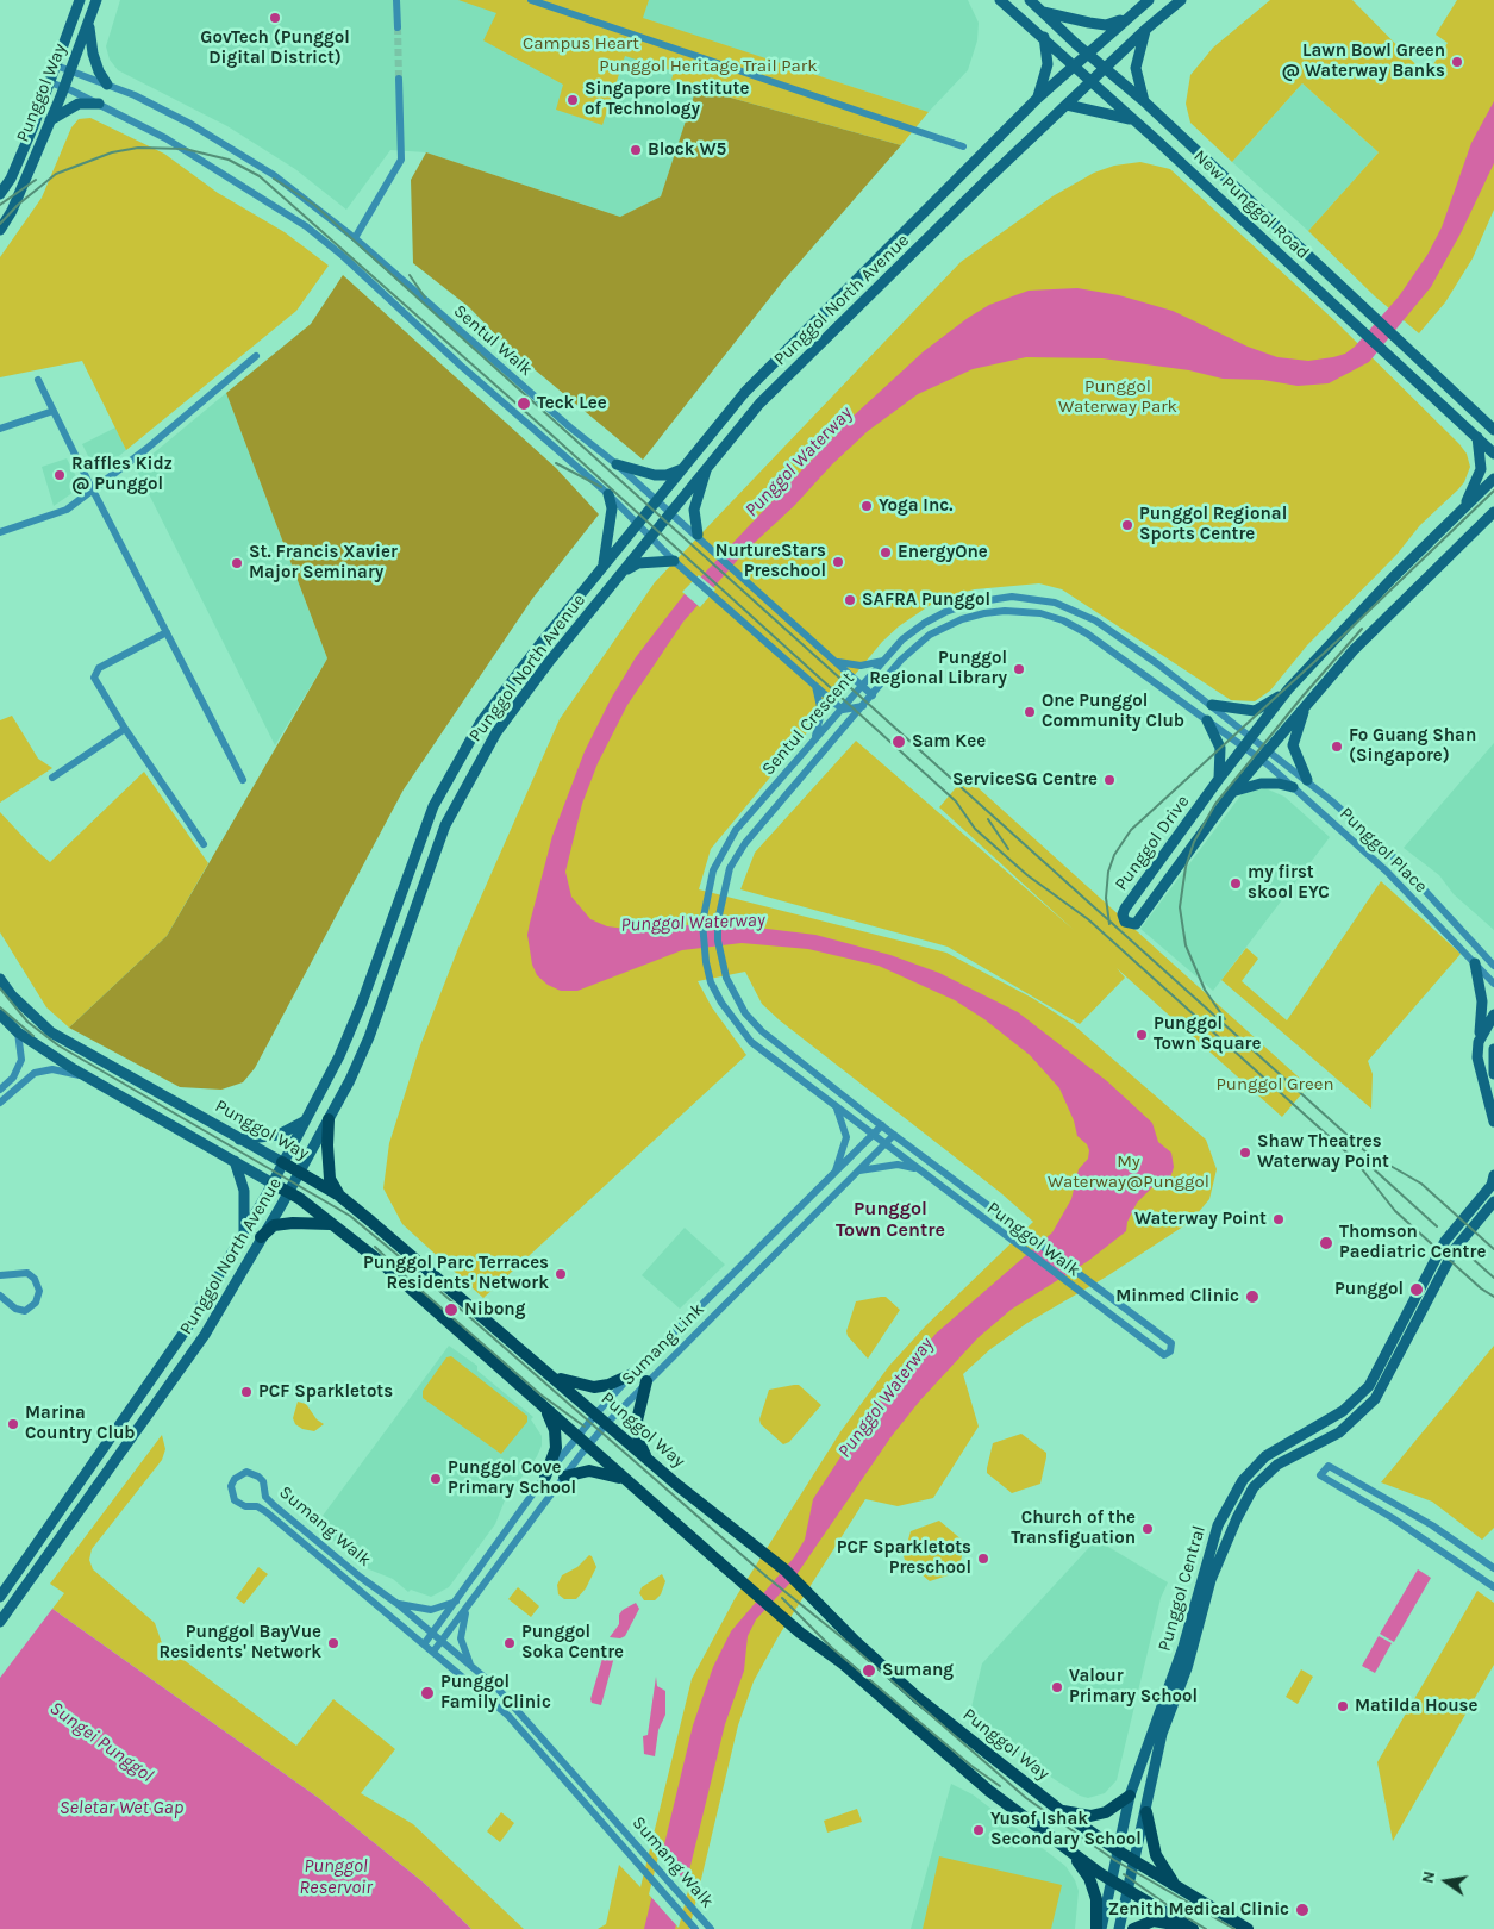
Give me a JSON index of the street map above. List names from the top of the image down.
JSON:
{
  "streets": {
    "main road": [
      "Punggol Way",
      "New Punggol Road",
      "Punggol North Avenue",
      "Punggol Drive",
      "Punggol Central"
    ],
    "street": [
      "Sentul Walk",
      "Sentul Crescent",
      "Punggol Place",
      "Punggol Walk",
      "Sumang Link",
      "Sumang Walk"
    ]
  },
  "crossings": [
    ["Punggol Way", "Punggol North Avenue"],
    ["Punggol Way", "Sentul Walk"],
    ["Punggol Way", "Sumang Link"],
    ["Punggol Way", "Punggol Central"],
    ["New Punggol Road", "Punggol North Avenue"],
    ["Punggol North Avenue", "Sentul Walk"],
    ["Sentul Walk", "Sentul Crescent"],
    ["Sentul Crescent", "Punggol Drive"],
    ["Sentul Crescent", "Punggol Place"],
    ["Sentul Crescent", "Punggol Walk"],
    ["Sentul Crescent", "Sumang Link"],
    ["Punggol Drive", "Punggol Place"],
    ["Punggol Walk", "Sumang Link"],
    ["Sumang Link", "Sumang Walk"]
  ],
  "districts": ["Punggol Town Centre"],
  "water": [
    "Punggol Waterway",
    "Sungei Punggol",
    "Seletar Wet Gap",
    "Punggol Reservoir"
  ],
  "parks": [
    "Campus Heart",
    "Punggol Heritage Trail Park",
    "Punggol Waterway Park",
    "Punggol Green",
    "My Waterway@Punggol"
  ],
  "places": [
    "GovTech (Punggol Digital District)",
    "Lawn Bowl Green @ Waterway Banks",
    "Singapore Institute of Technology",
    "Block W5",
    "Teck Lee",
    "Raffles Kidz @ Punggol",
    "Yoga Inc.",
    "Punggol Regional Sports Centre",
    "EnergyOne",
    "NurtureStars Preschool",
    "St. Francis Xavier Major Seminary",
    "SAFRA Punggol",
    "Punggol Regional Library",
    "One Punggol Community Club",
    "Sam Kee",
    "Fo Guang Shan (Singapore)",
    "ServiceSG Centre",
    "my first skool EYC",
    "Punggol Town Square",
    "Shaw Theatres Waterway Point",
    "Waterway Point",
    "Thomson Paediatric Centre",
    "Punggol Parc Terraces Residents' Network",
    "Punggol",
    "Minmed Clinic",
    "Nibong",
    "PCF Sparkletots",
    "Marina Country Club",
    "Punggol Cove Primary School",
    "Church of the Transfiguation",
    "PCF Sparkletots Preschool",
    "Punggol BayVue Residents' Network",
    "Punggol Soka Centre",
    "Sumang",
    "Valour Primary School",
    "Punggol Family Clinic",
    "Matilda House",
    "Yusof Ishak Secondary School",
    "Zenith Medical Clinic"
  ],
  "north": "left"
}
